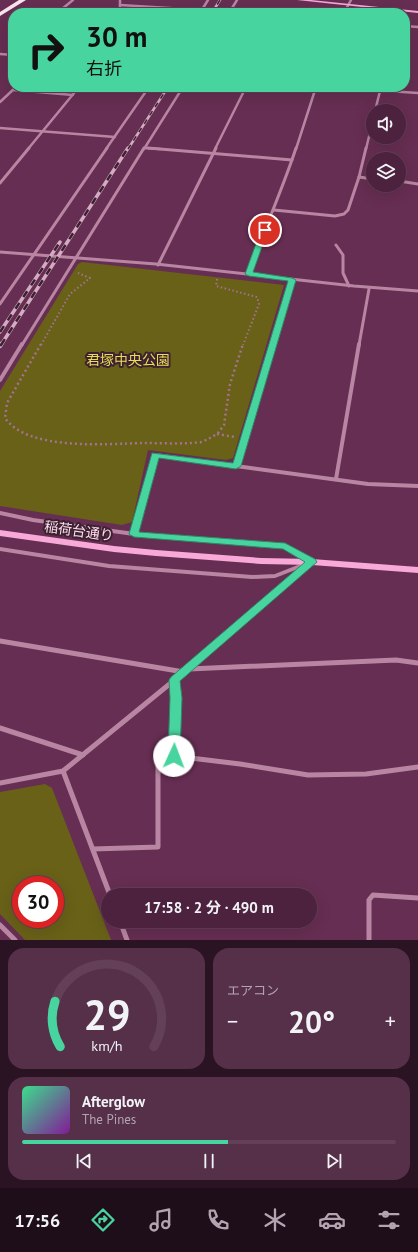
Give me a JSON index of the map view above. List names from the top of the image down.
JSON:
{
  "streets": {
    "street": ["稲荷台通り"]
  },
  "parks": ["君塚中央公園"],
  "page": {
    "turn": ["30 m", "右折"],
    "limit": "30",
    "trip": "17:58 · 2 分 · 490 m",
    "tile": "エアコン",
    "heat": ["−", "20°", "+"],
    "song": ["Afterglow", "The Pines"],
    "tabs": "17:56",
    "gauge": ["29", "km/h"]
  }
}
